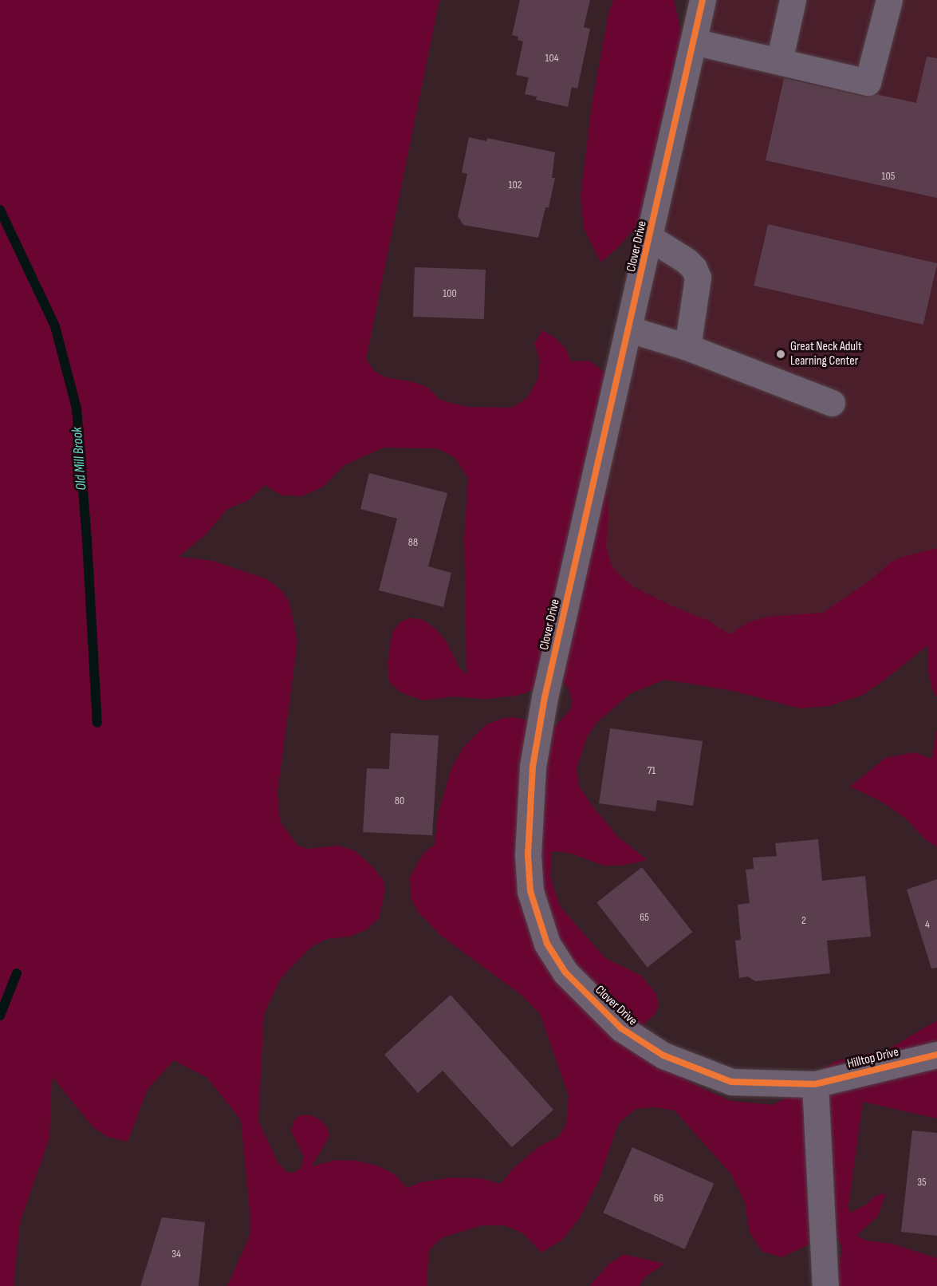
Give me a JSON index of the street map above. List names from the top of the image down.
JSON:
{
  "streets": {
    "street": ["Clover Drive", "Hilltop Drive"]
  },
  "crossings": [
    ["Clover Drive", "Hilltop Drive"]
  ],
  "water": ["Old Mill Brook"],
  "places": ["Great Neck Adult Learning Center"],
  "house_numbers": [
    "104",
    "105",
    "102",
    "100",
    "88",
    "71",
    "80",
    "65",
    "2",
    "4",
    "35",
    "66",
    "34"
  ]
}
